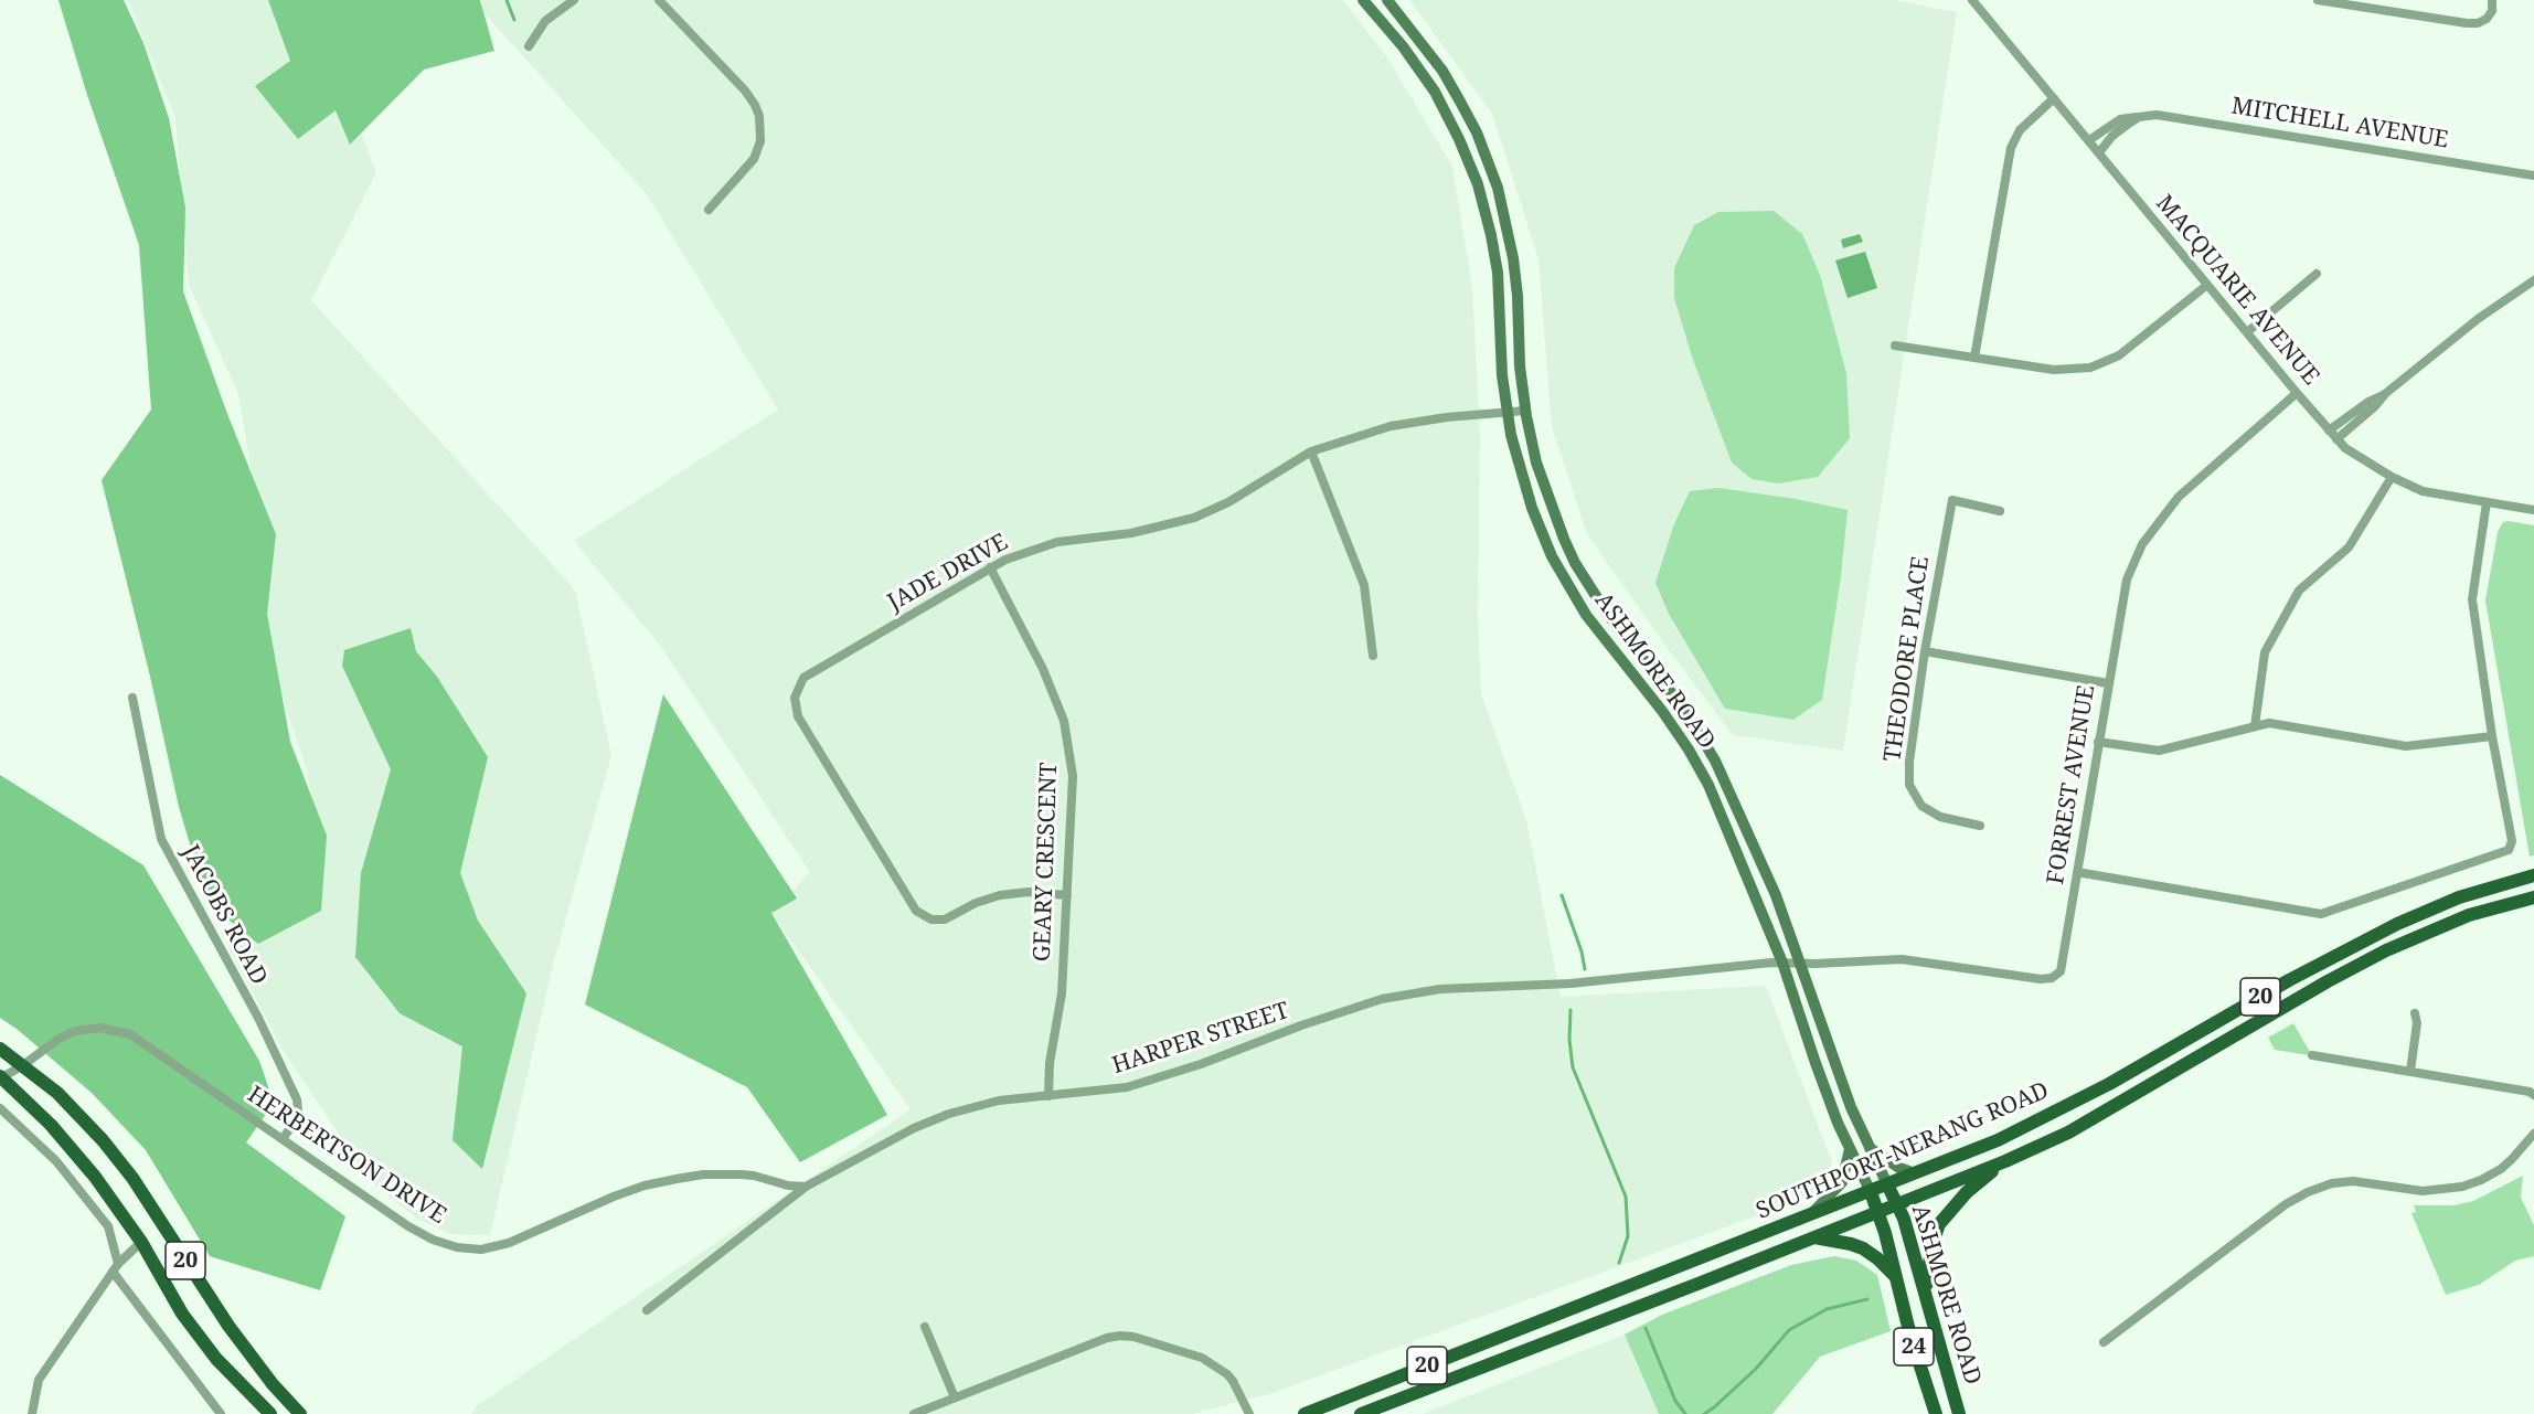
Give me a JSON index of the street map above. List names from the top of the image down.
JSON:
{
  "streets": {
    "main road": [
      "ASHMORE ROAD",
      "20",
      "SOUTHPORT-NERANG ROAD",
      "24"
    ],
    "street": [
      "MITCHELL AVENUE",
      "MACQUARIE AVENUE",
      "JADE DRIVE",
      "THEODORE PLACE",
      "FORREST AVENUE",
      "GEARY CRESCENT",
      "JACOBS ROAD",
      "HARPER STREET",
      "HERBERTSON DRIVE"
    ]
  },
  "crossings": [
    ["MITCHELL AVENUE", "MACQUARIE AVENUE"],
    ["MACQUARIE AVENUE", "FORREST AVENUE"],
    ["JADE DRIVE", "ASHMORE ROAD"],
    ["JADE DRIVE", "GEARY CRESCENT"],
    ["ASHMORE ROAD", "FORREST AVENUE"],
    ["ASHMORE ROAD", "HARPER STREET"],
    ["ASHMORE ROAD", "SOUTHPORT-NERANG ROAD"],
    ["FORREST AVENUE", "HARPER STREET"],
    ["GEARY CRESCENT", "HARPER STREET"],
    ["JACOBS ROAD", "HERBERTSON DRIVE"],
    ["20", "HERBERTSON DRIVE"],
    ["HARPER STREET", "HERBERTSON DRIVE"]
  ]
}
